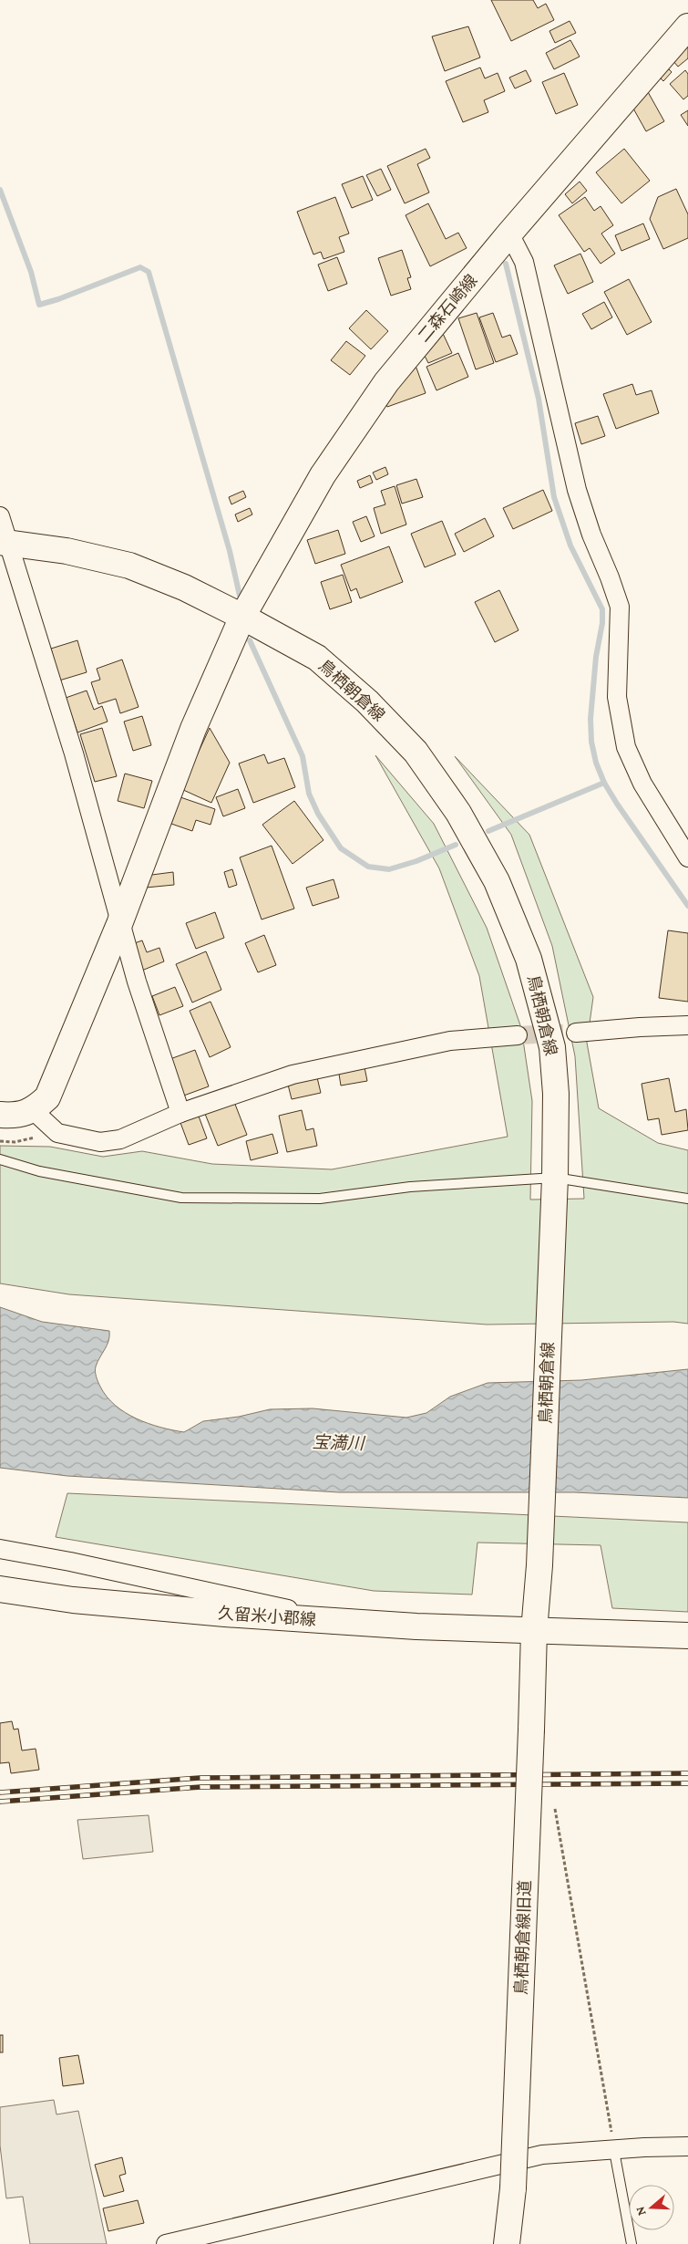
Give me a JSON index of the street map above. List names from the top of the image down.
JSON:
{
  "streets": {
    "main road": [
      "二森石崎線",
      "鳥栖朝倉線",
      "久留米小郡線",
      "鳥栖朝倉線旧道"
    ]
  },
  "crossings": [
    ["二森石崎線", "鳥栖朝倉線"],
    ["鳥栖朝倉線", "久留米小郡線"],
    ["鳥栖朝倉線", "鳥栖朝倉線旧道"],
    ["久留米小郡線", "鳥栖朝倉線旧道"]
  ],
  "water": ["宝満川"],
  "north": "left"
}
